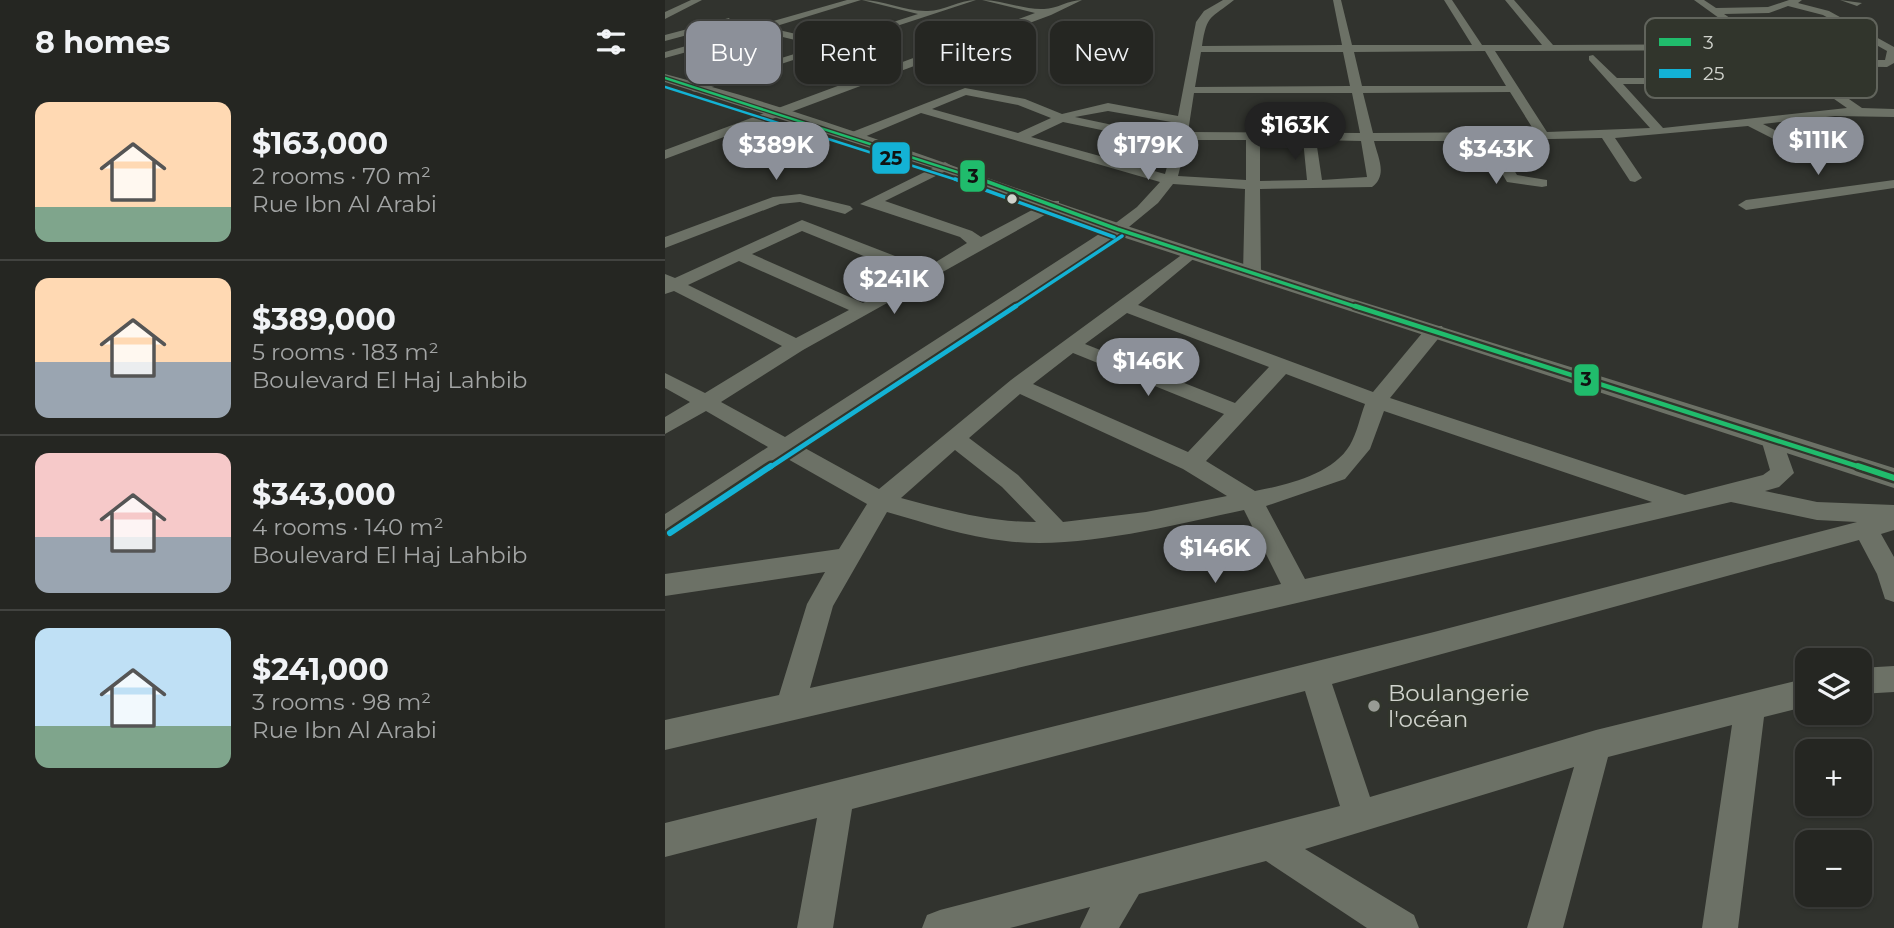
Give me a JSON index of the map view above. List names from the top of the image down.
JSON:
{
  "places": ["Boulangerie l'océan"],
  "lines": ["transit line 3", "transit line 25"],
  "legend": ["3", "25"],
  "page": {
    "heading": "8 homes",
    "chip": [
      "Buy",
      "Rent",
      "Filters",
      "New"
    ],
    "list": [
      {
        "name": "$163,000",
        "note": "2 rooms · 70 m² · Rue Ibn Al Arabi"
      },
      {
        "name": "$389,000",
        "note": "5 rooms · 183 m² · Boulevard El Haj Lahbib"
      },
      {
        "name": "$343,000",
        "note": "4 rooms · 140 m² · Boulevard El Haj Lahbib"
      },
      {
        "name": "$241,000",
        "note": "3 rooms · 98 m² · Rue Ibn Al Arabi"
      }
    ],
    "price": [
      "$163K",
      "$111K",
      "$389K",
      "$179K",
      "$343K",
      "$241K",
      "$146K",
      "$146K"
    ],
    "map_buttons": ["+", "−"]
  }
}
